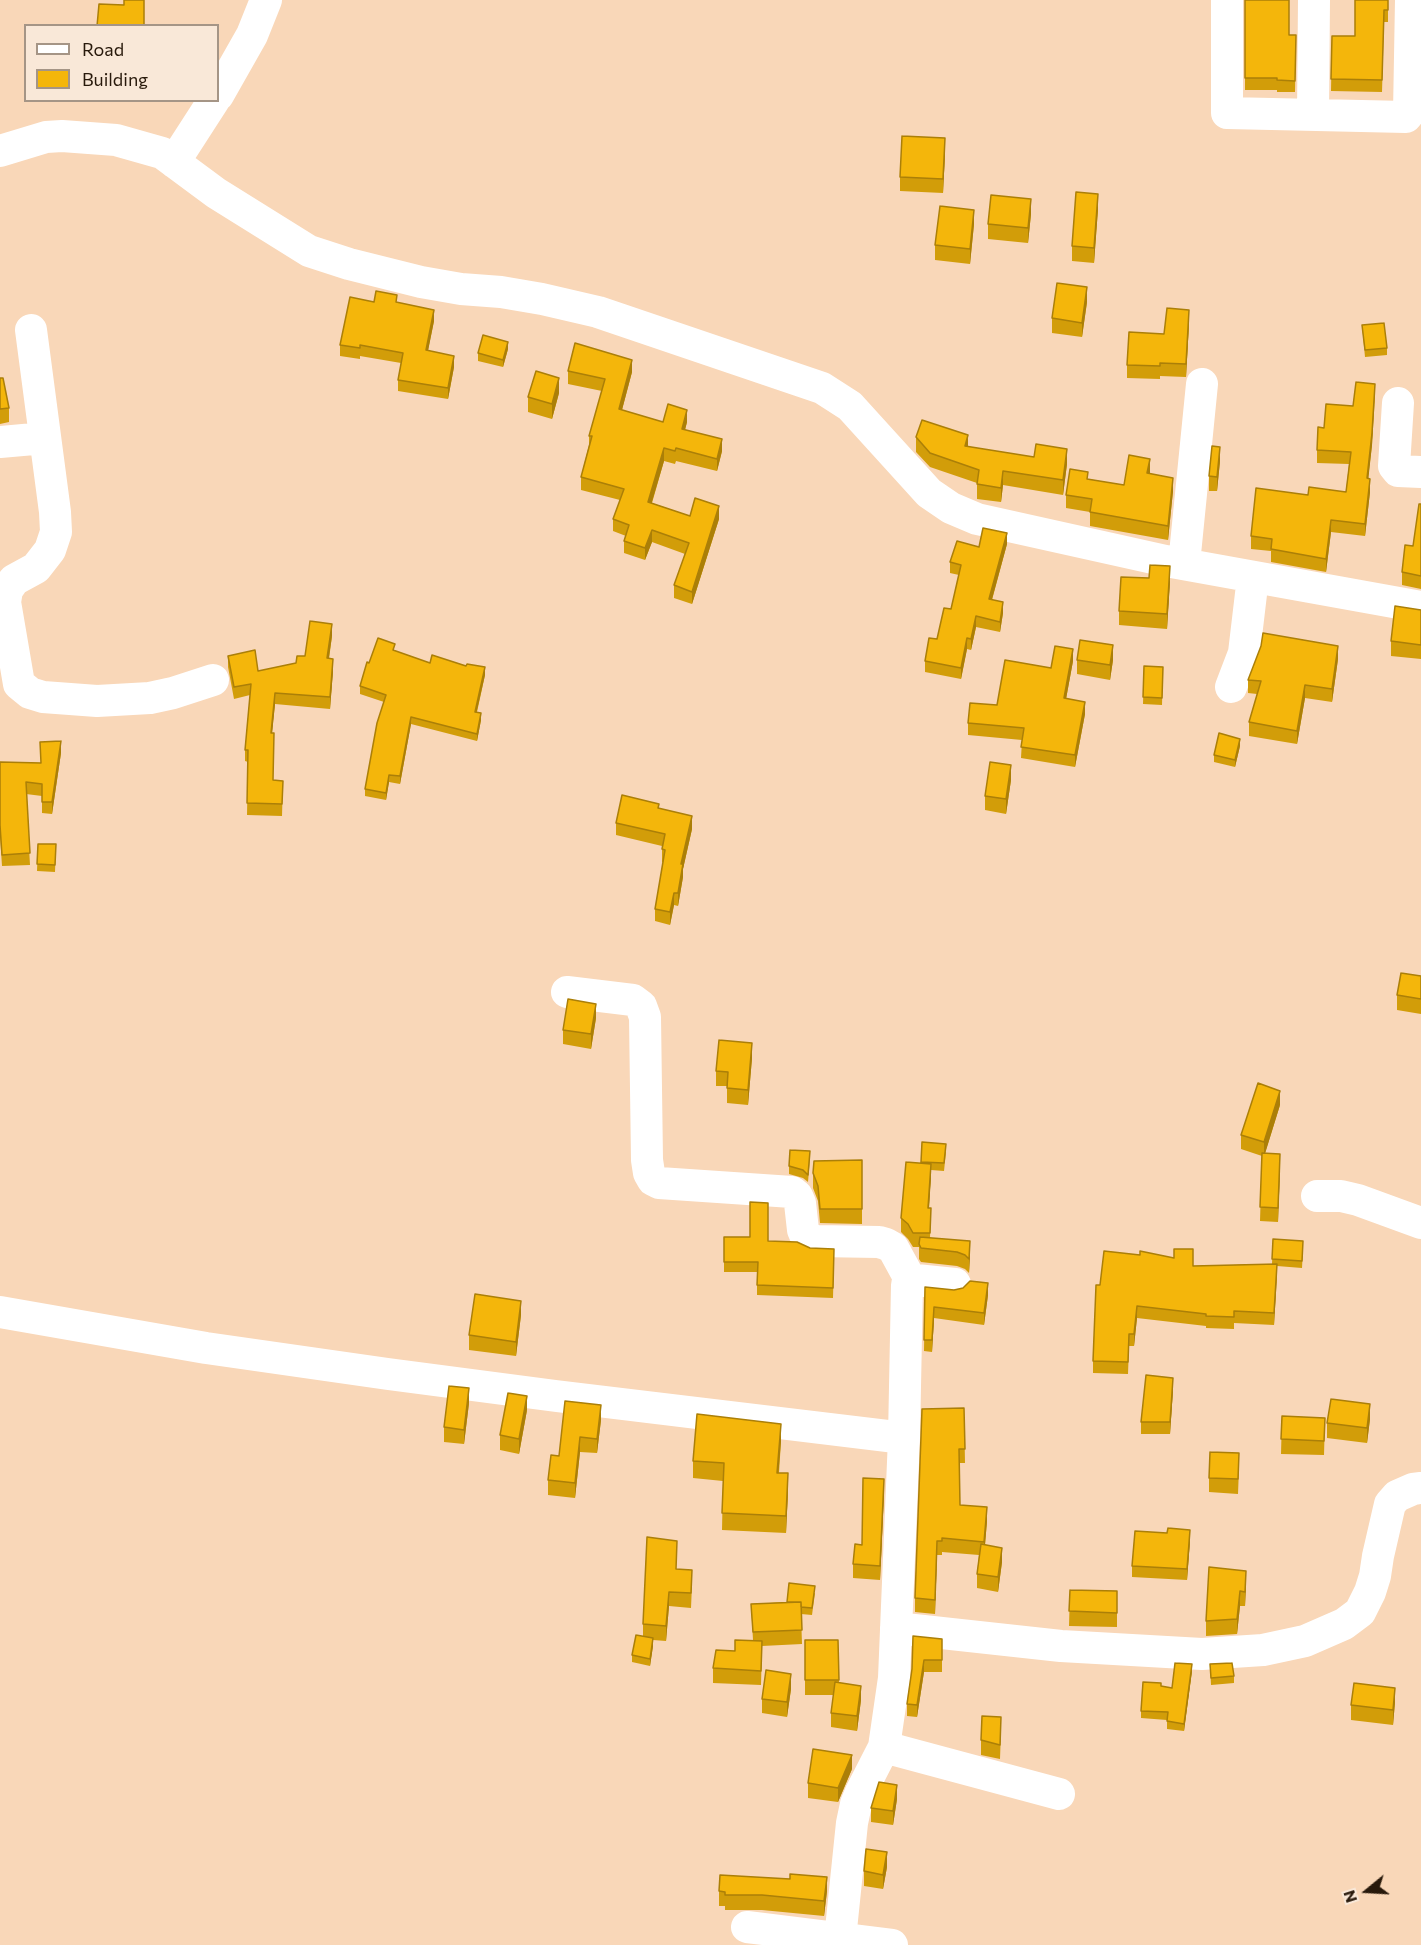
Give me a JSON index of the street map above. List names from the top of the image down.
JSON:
{
  "legend": ["Road", "Building"],
  "north": "left"
}
